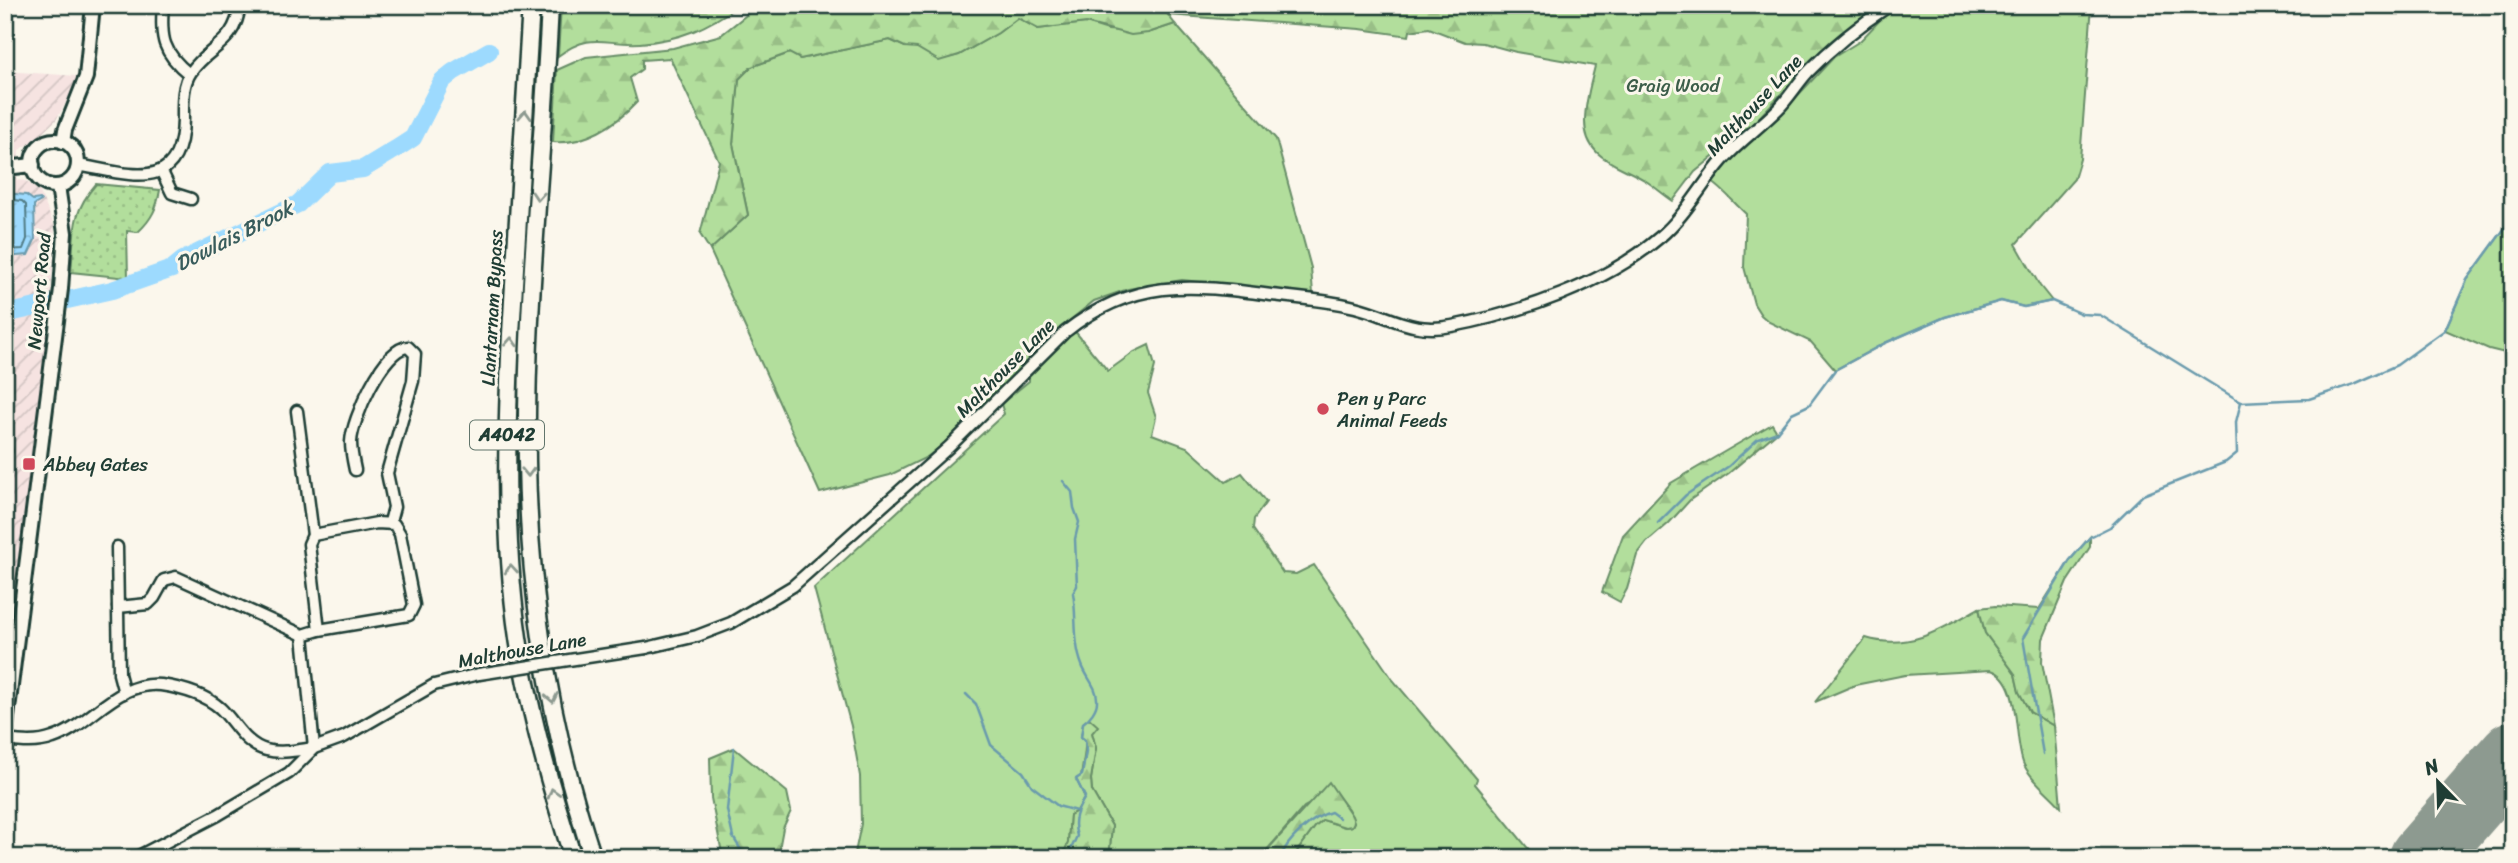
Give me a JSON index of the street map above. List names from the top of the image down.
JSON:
{
  "streets": {
    "highway": ["Llantarnam Bypass", "A4042"],
    "street": ["Malthouse Lane", "Newport Road"]
  },
  "water": ["Dowlais Brook"],
  "parks": ["Graig Wood"],
  "places": {
    "other": ["Pen y Parc Animal Feeds"],
    "transit": ["Abbey Gates"]
  },
  "north": "top left"
}
